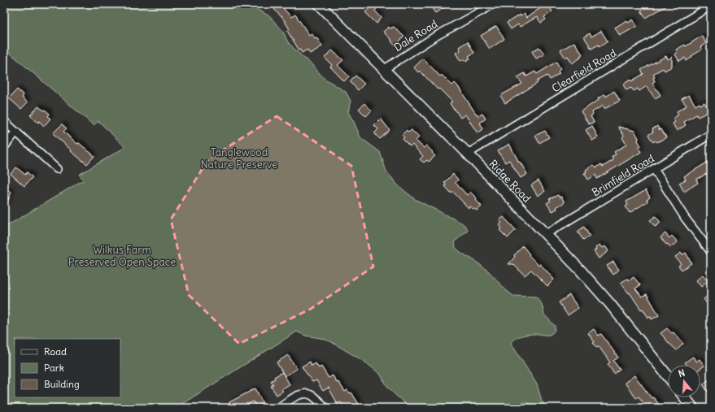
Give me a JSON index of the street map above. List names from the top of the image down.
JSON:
{
  "streets": {
    "street": [
      "Dale Road",
      "Clearfield Road",
      "Brimfield Road",
      "Ridge Road"
    ]
  },
  "crossings": [
    ["Dale Road", "Ridge Road"],
    ["Clearfield Road", "Ridge Road"],
    ["Brimfield Road", "Ridge Road"]
  ],
  "parks": ["Tanglewood Nature Preserve", "Wilkus Farm Preserved Open Space"],
  "legend": ["Road", "Park", "Building"],
  "north": "top"
}
